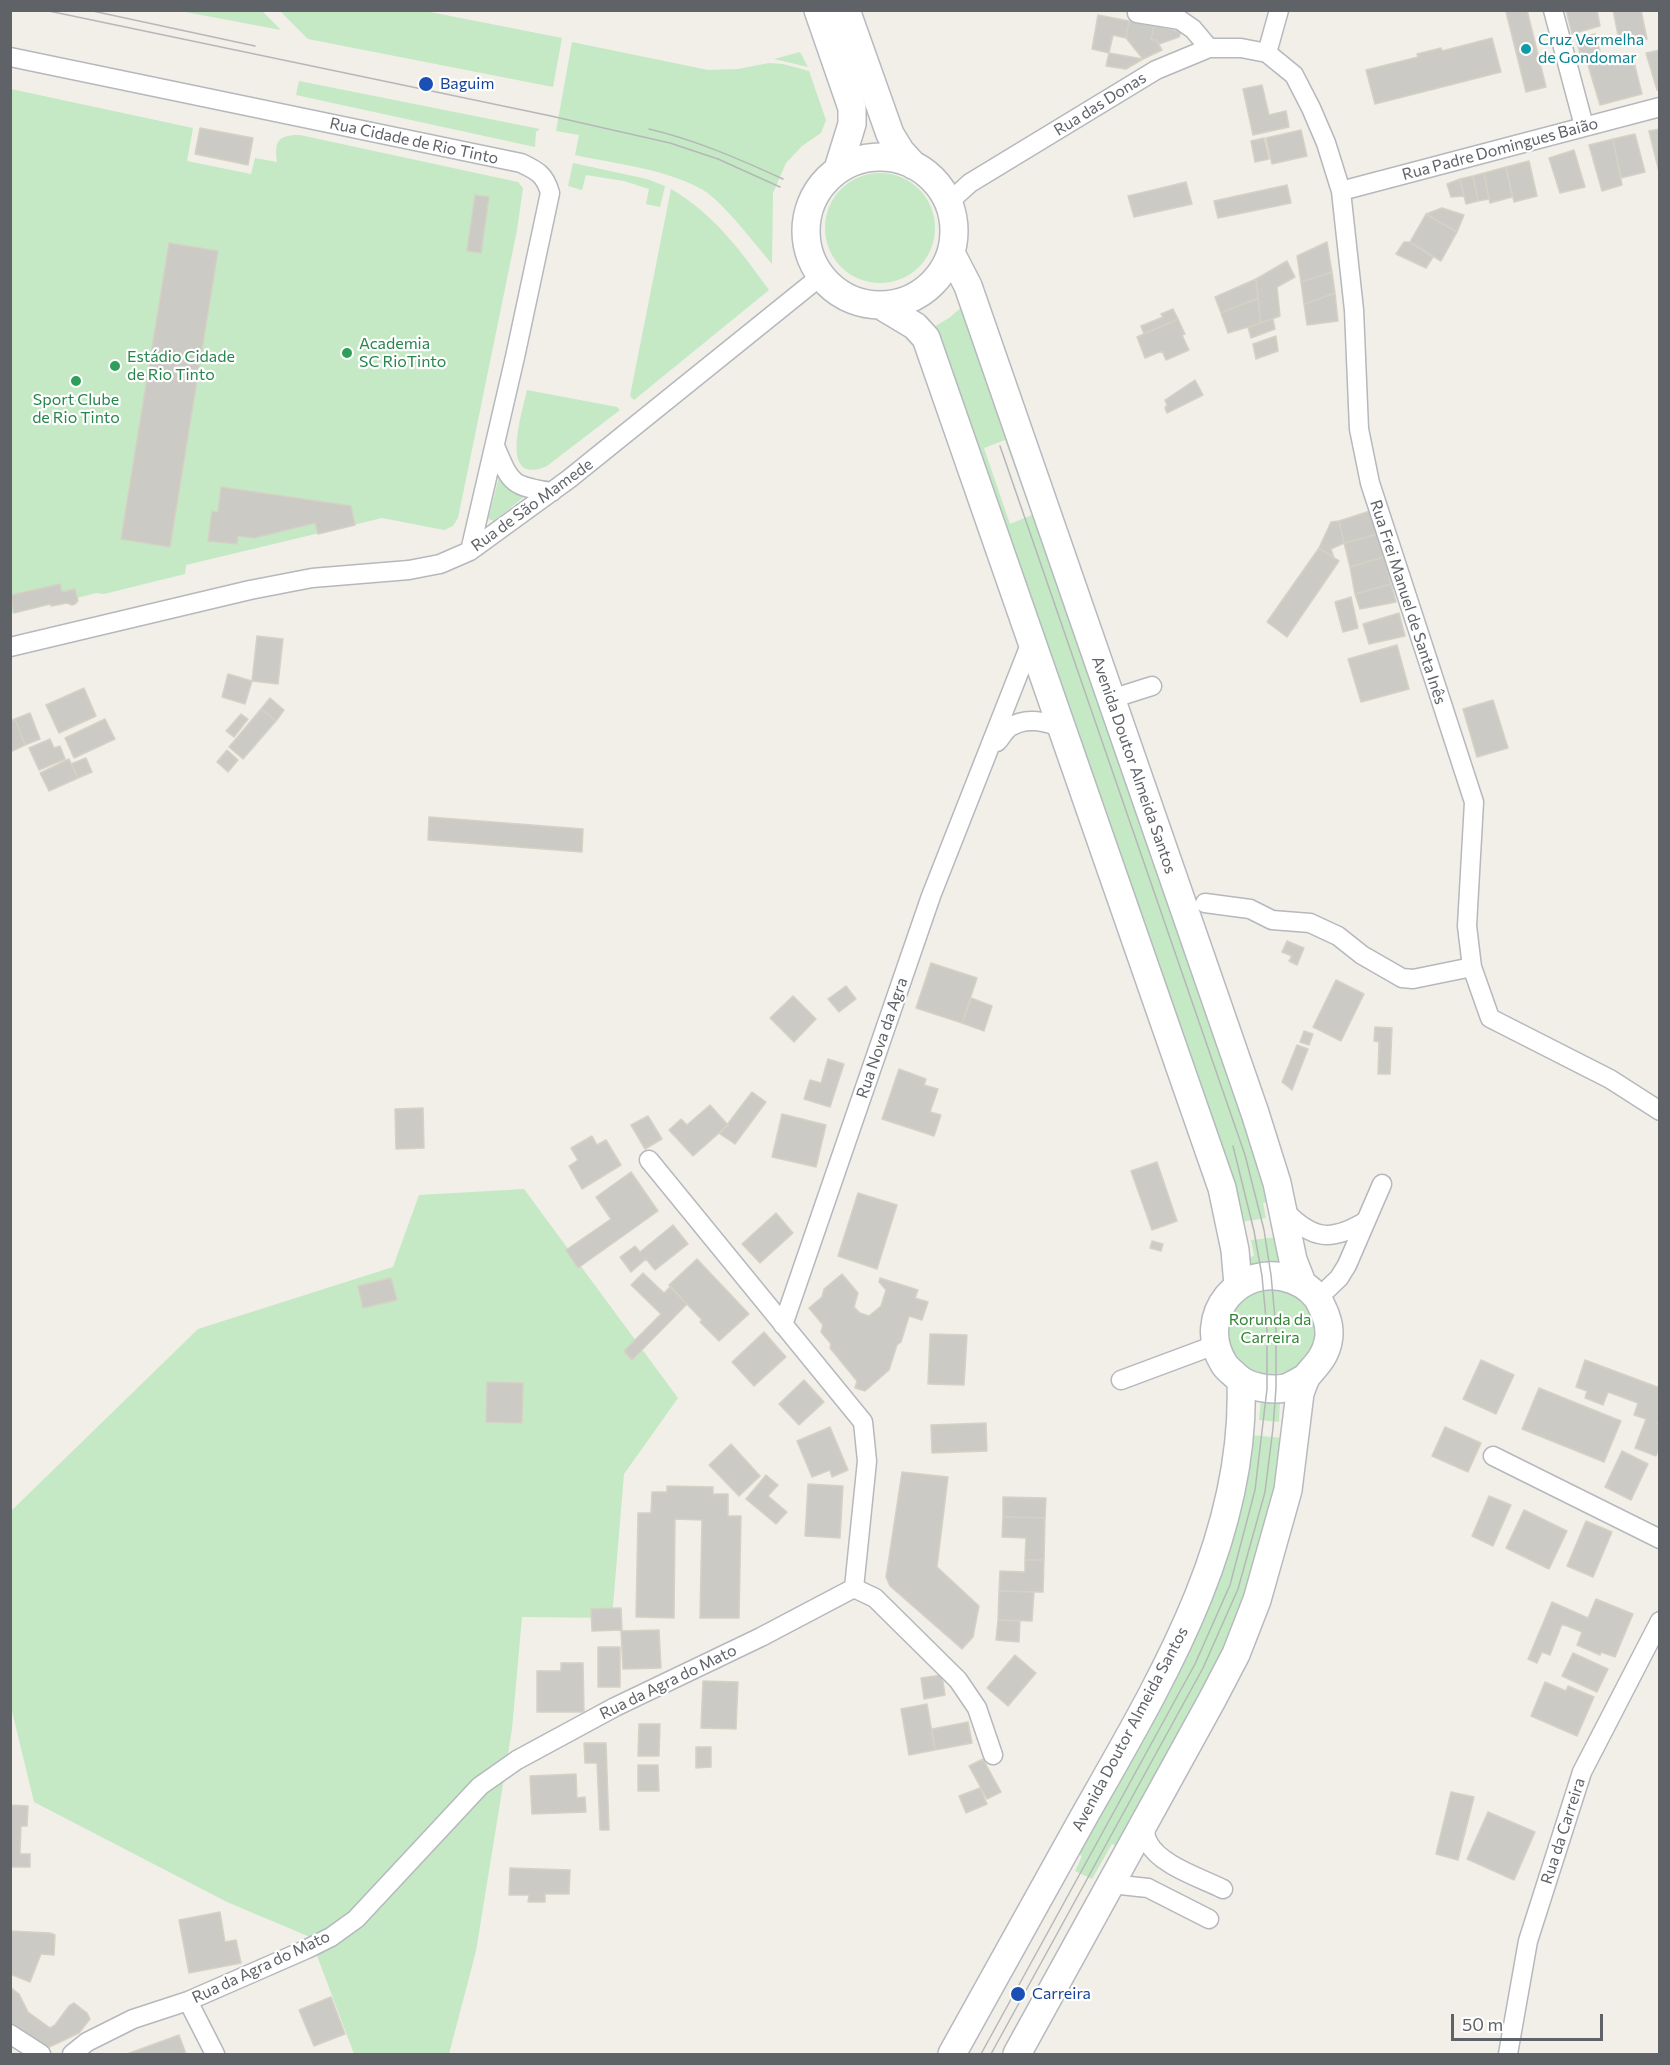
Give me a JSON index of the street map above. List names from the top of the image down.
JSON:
{
  "streets": {
    "main road": ["Avenida Doutor Almeida Santos"],
    "street": [
      "Rua das Donas",
      "Rua Cidade de Rio Tinto",
      "Rua Padre Domingues Baião",
      "Rua de São Mamede",
      "Rua Frei Manuel de Santa Inês",
      "Rua Nova da Agra",
      "Rua da Agra do Mato",
      "Rua da Carreira"
    ]
  },
  "crossings": [
    ["Rua das Donas", "Rua de São Mamede"],
    ["Rua das Donas", "Rua Frei Manuel de Santa Inês"],
    ["Rua das Donas", "Avenida Doutor Almeida Santos"],
    ["Rua Cidade de Rio Tinto", "Rua de São Mamede"],
    ["Rua Padre Domingues Baião", "Rua Frei Manuel de Santa Inês"],
    ["Rua de São Mamede", "Avenida Doutor Almeida Santos"]
  ],
  "parks": ["Rorunda da Carreira"],
  "places": [
    "Cruz Vermelha de Gondomar",
    "Baguim",
    "Academia SC RioTinto",
    "Estádio Cidade de Rio Tinto",
    "Sport Clube de Rio Tinto",
    "Carreira"
  ],
  "scale_bar": "50 m"
}
